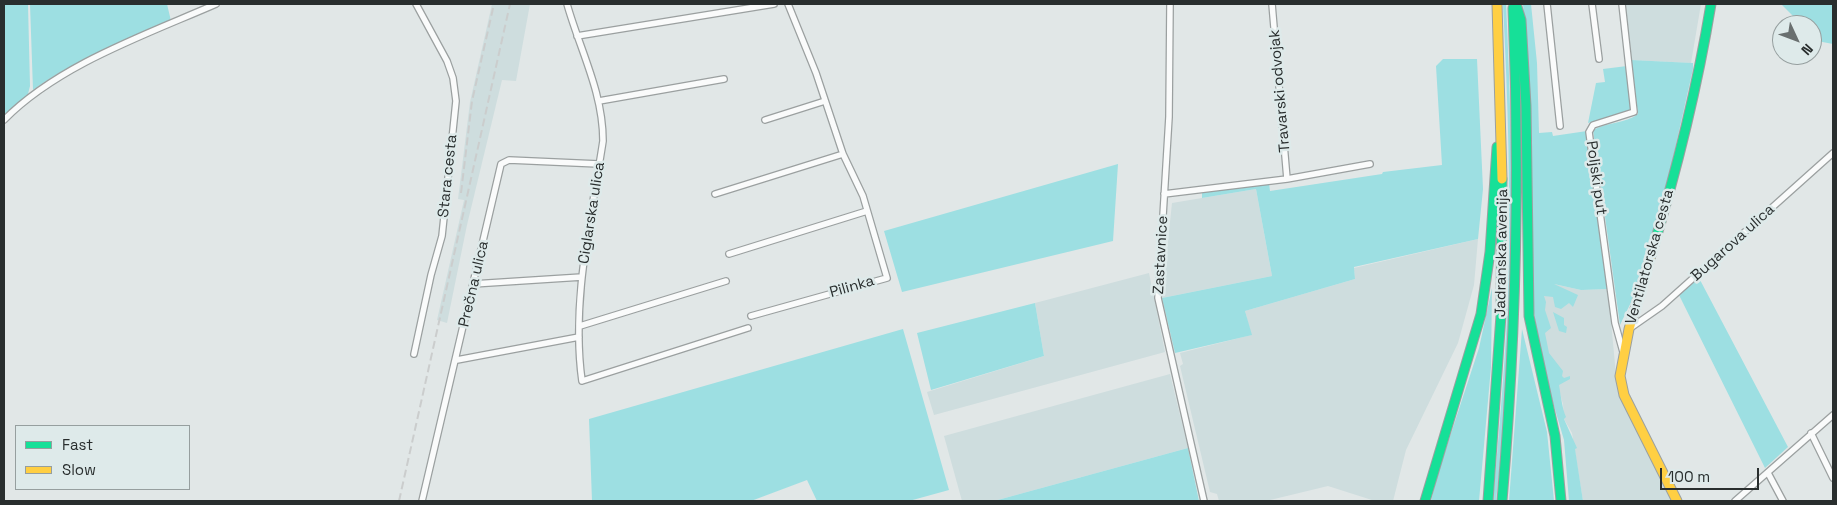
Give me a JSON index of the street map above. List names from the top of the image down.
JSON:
{
  "streets": {
    "main road": ["Jadranska avenija", "Ventilatorska cesta"],
    "street": [
      "Travarski odvojak",
      "Stara cesta",
      "Poljski put",
      "Ciglarska ulica",
      "Bugarova ulica",
      "Zastavnice",
      "Prečna ulica",
      "Pilinka"
    ]
  },
  "crossings": [
    ["Poljski put", "Ventilatorska cesta"],
    ["Ciglarska ulica", "Prečna ulica"],
    ["Bugarova ulica", "Ventilatorska cesta"]
  ],
  "legend": ["Fast", "Slow"],
  "scale_bar": "100 m",
  "north": "bottom right"
}
